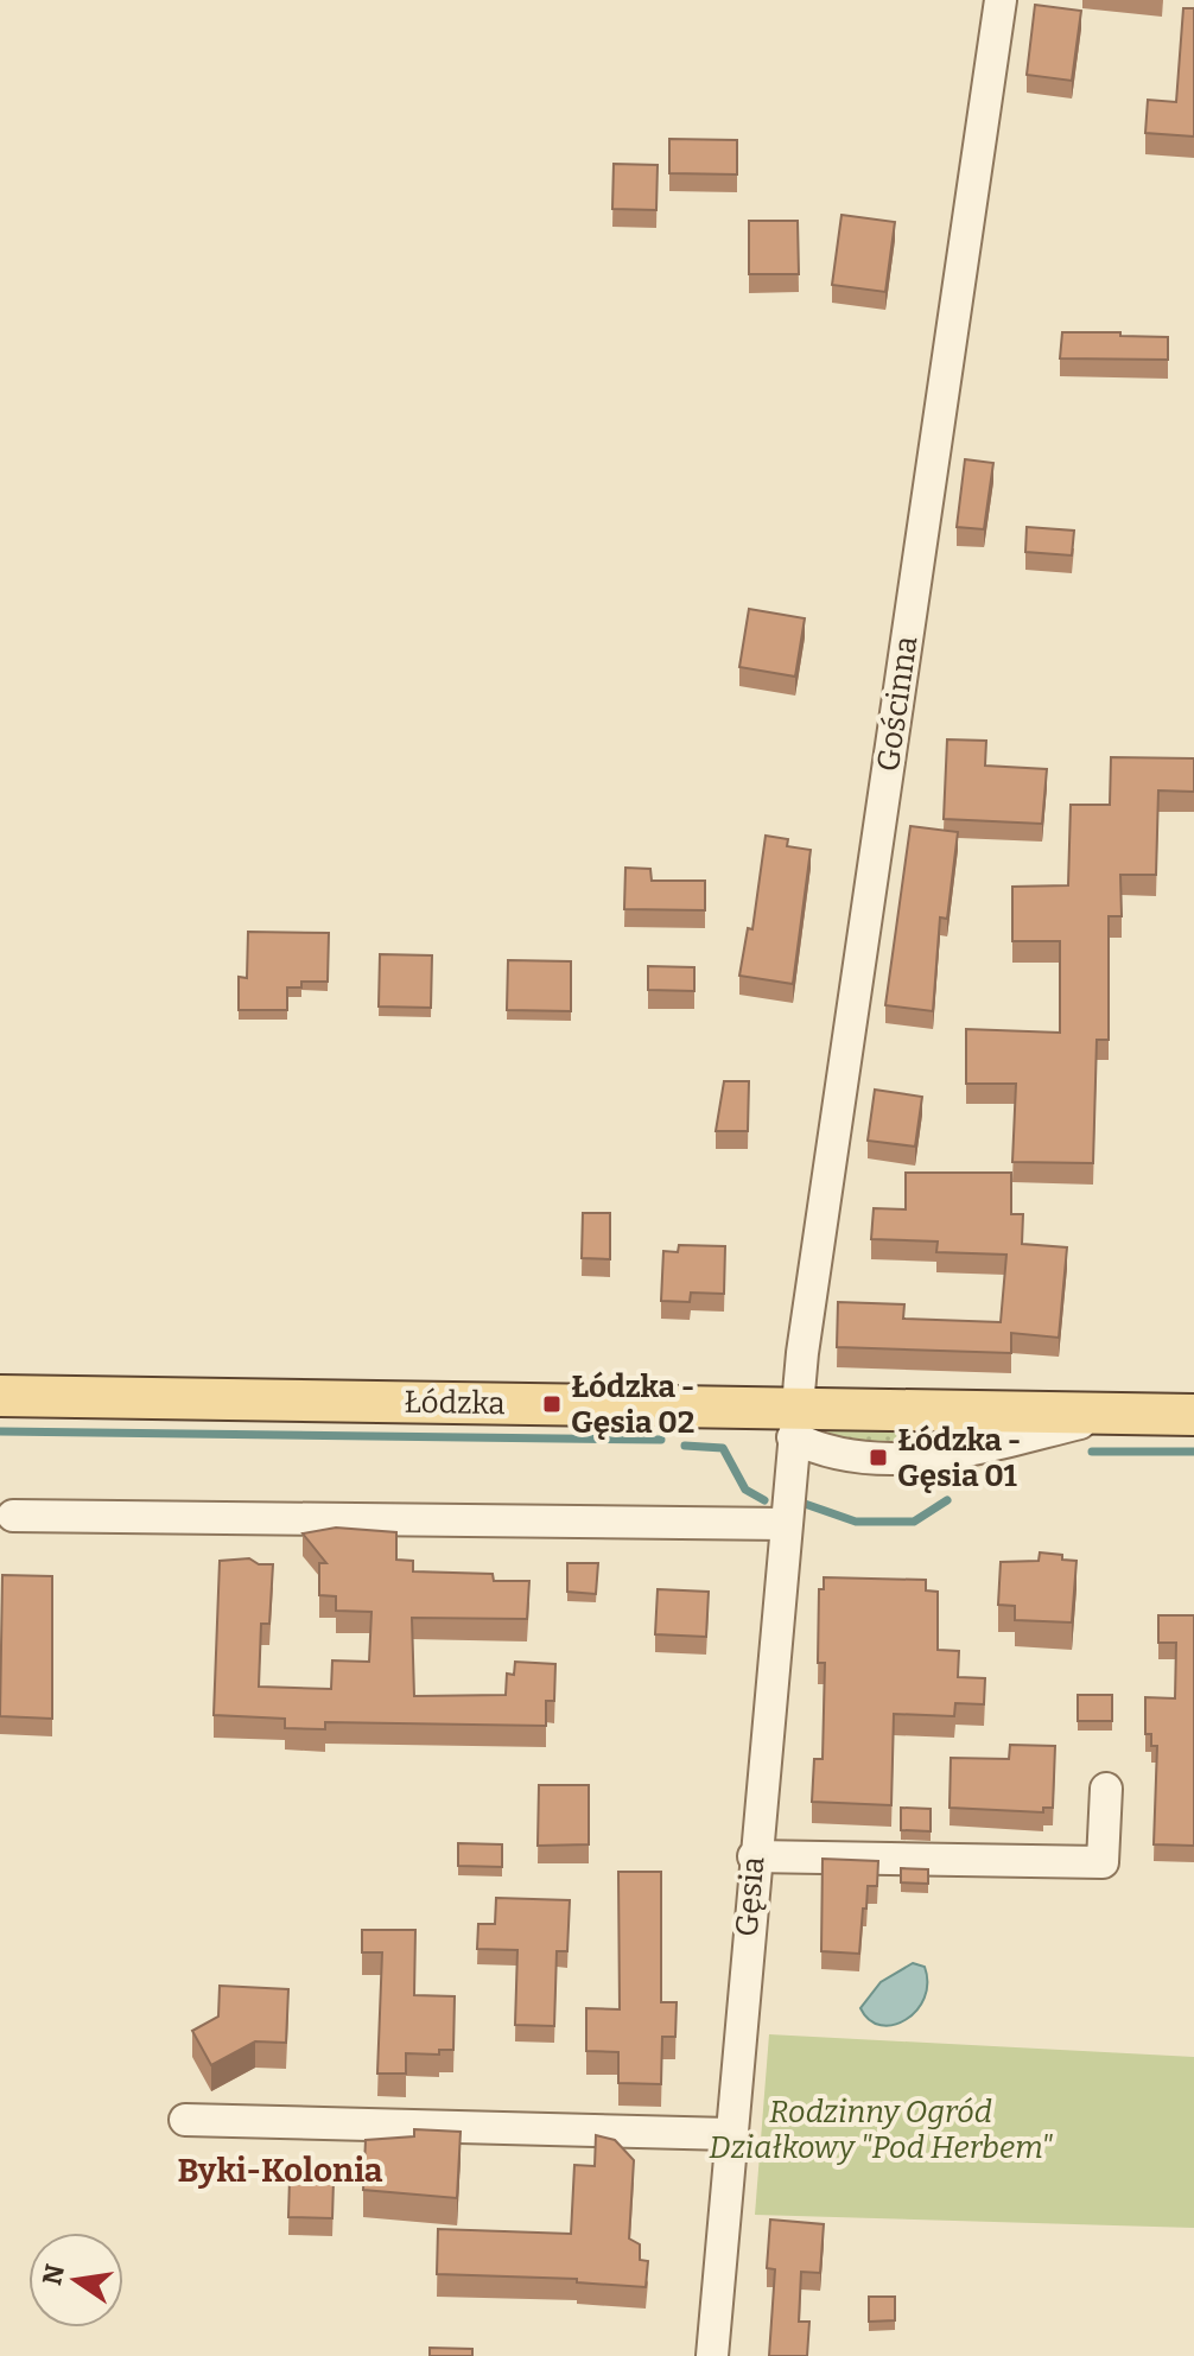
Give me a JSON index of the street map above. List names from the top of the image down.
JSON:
{
  "streets": {
    "main road": ["Łódzka"],
    "street": ["Gościnna", "Gęsia"]
  },
  "crossings": [
    ["Gościnna", "Łódzka"],
    ["Gościnna", "Gęsia"],
    ["Łódzka", "Gęsia"]
  ],
  "districts": ["Byki-Kolonia"],
  "parks": ["Rodzinny Ogród Działkowy \"Pod Herbem\""],
  "places": {
    "transit": ["Łódzka - Gęsia 02", "Łódzka - Gęsia 01"]
  },
  "north": "left"
}
